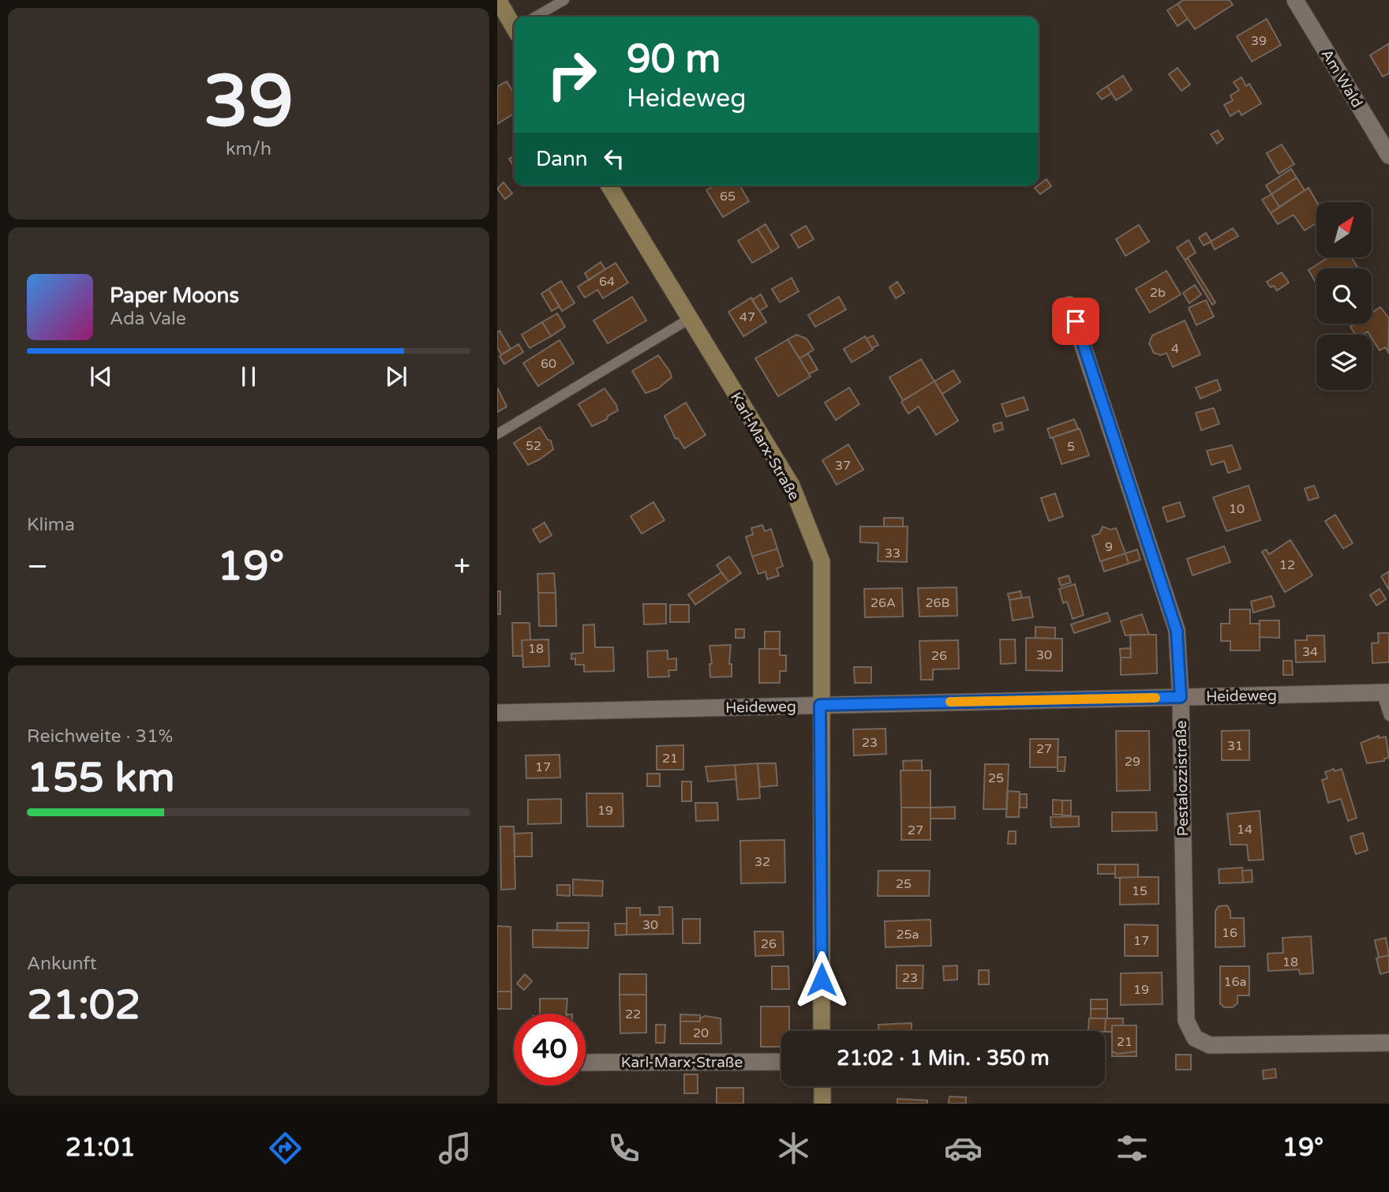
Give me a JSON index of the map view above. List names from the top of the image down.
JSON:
{
  "streets": {
    "street": [
      "Am Wald",
      "Karl-Marx-Straße",
      "Heideweg",
      "Pestalozzistraße"
    ]
  },
  "crossings": [
    ["Karl-Marx-Straße", "Heideweg"],
    ["Heideweg", "Pestalozzistraße"]
  ],
  "house_numbers": [
    "39",
    "65",
    "64",
    "2b",
    "47",
    "4",
    "60",
    "52",
    "5",
    "37",
    "10",
    "9",
    "33",
    "12",
    "26A",
    "26B",
    "18",
    "34",
    "30",
    "26",
    "23",
    "31",
    "27",
    "21",
    "29",
    "17",
    "25",
    "19",
    "14",
    "27",
    "32",
    "25",
    "15",
    "30",
    "16",
    "25a",
    "17",
    "26",
    "18",
    "23",
    "16a",
    "19",
    "22",
    "20",
    "21"
  ],
  "north": "top right",
  "page": {
    "tile": [
      ["39", "km/h"],
      "Klima",
      ["Reichweite · 31%", "155 km"],
      ["Ankunft", "21:02"]
    ],
    "turn": ["90 m", "Heideweg"],
    "then": "Dann",
    "song": ["Paper Moons", "Ada Vale"],
    "heat": ["−", "19°", "+"],
    "limit": "40",
    "trip": "21:02 · 1 Min. · 350 m",
    "tabs": ["21:01", "19°"]
  }
}
